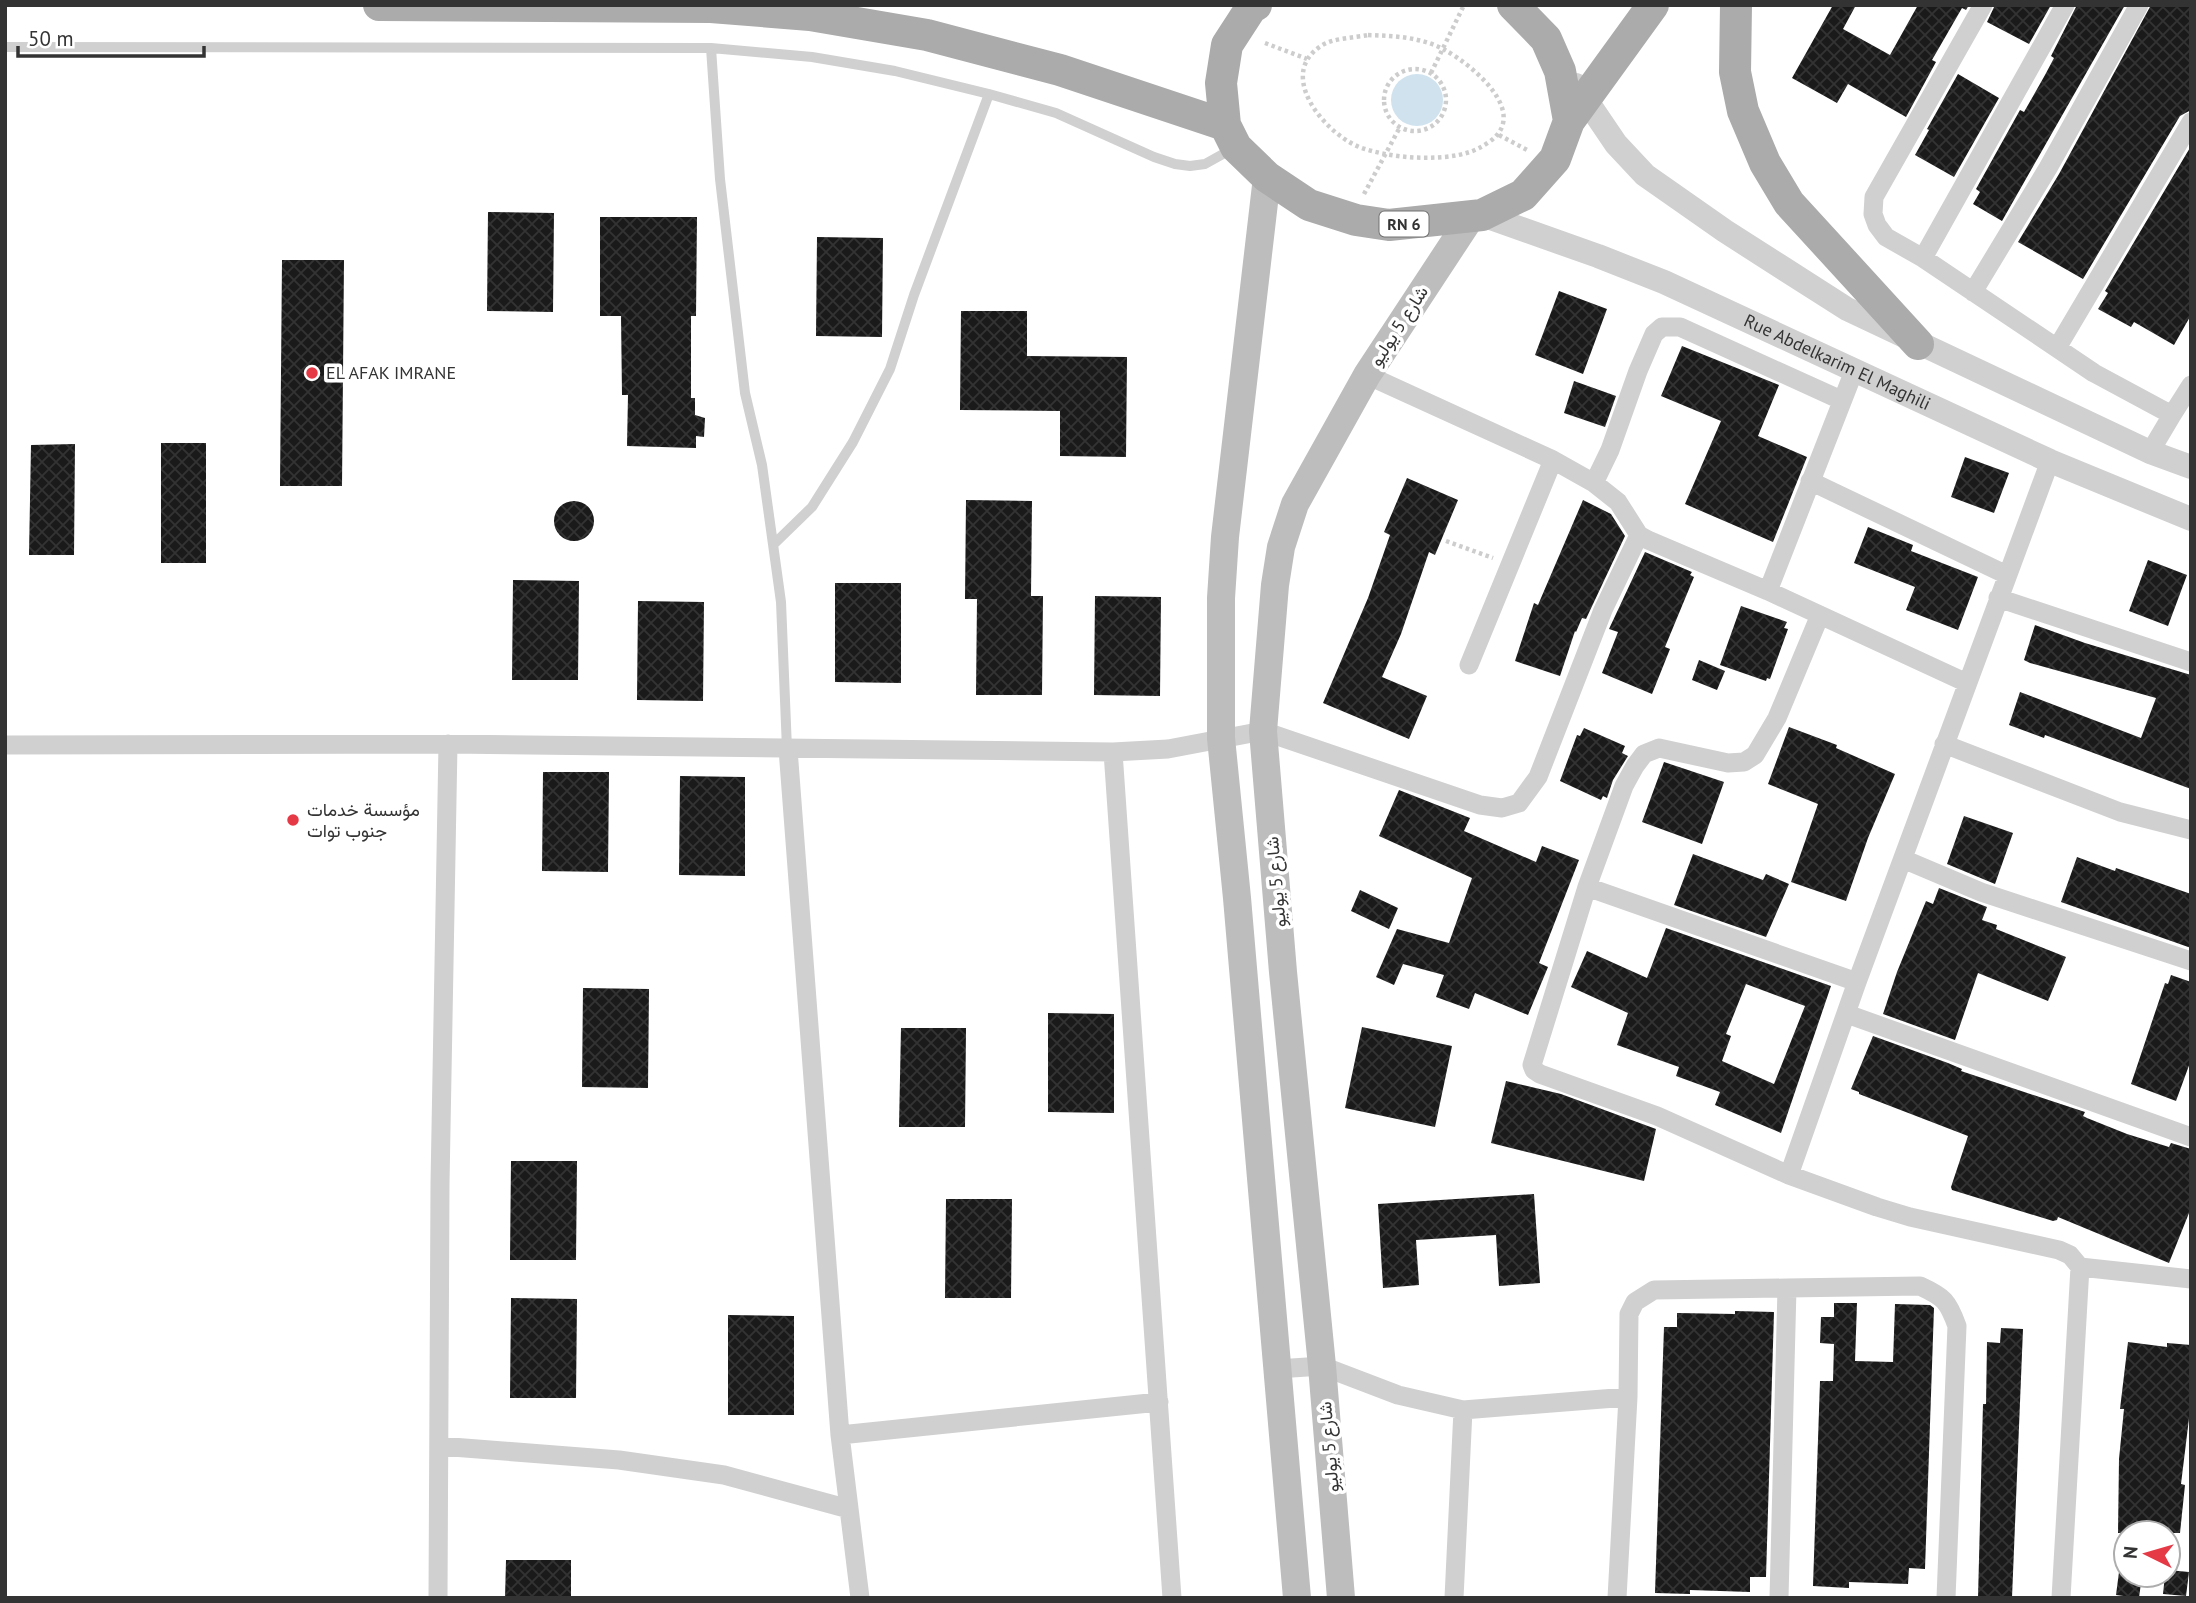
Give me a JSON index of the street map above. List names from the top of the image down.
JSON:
{
  "streets": {
    "main road": ["RN 6", "شارع 5 يوليو"],
    "street": ["Rue Abdelkarim El Maghili"]
  },
  "crossings": [
    ["RN 6", "شارع 5 يوليو"],
    ["RN 6", "Rue Abdelkarim El Maghili"],
    ["شارع 5 يوليو", "Rue Abdelkarim El Maghili"]
  ],
  "places": ["EL AFAK IMRANE", "مؤسسة خدمات جنوب توات"],
  "scale_bar": "50 m",
  "north": "left"
}
